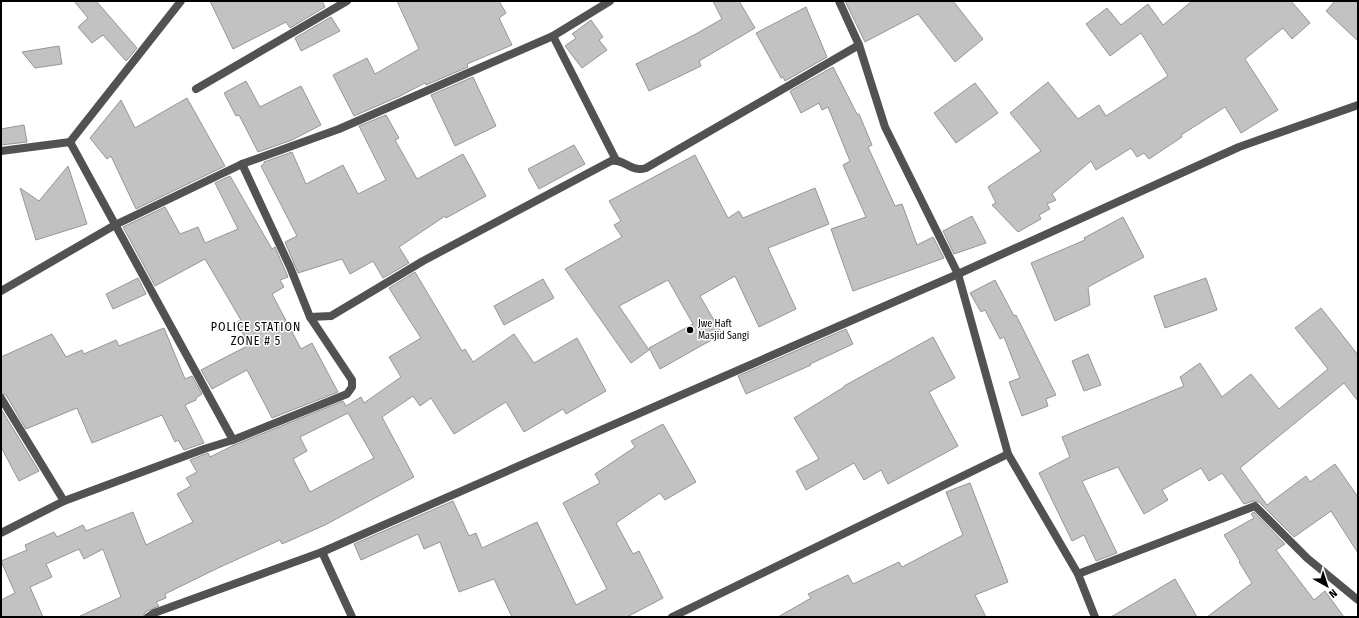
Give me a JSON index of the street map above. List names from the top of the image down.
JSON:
{
  "districts": ["POLICE STATION ZONE # 5"],
  "places": ["Jwe Haft Masjid Sangi"],
  "north": "bottom right"
}
